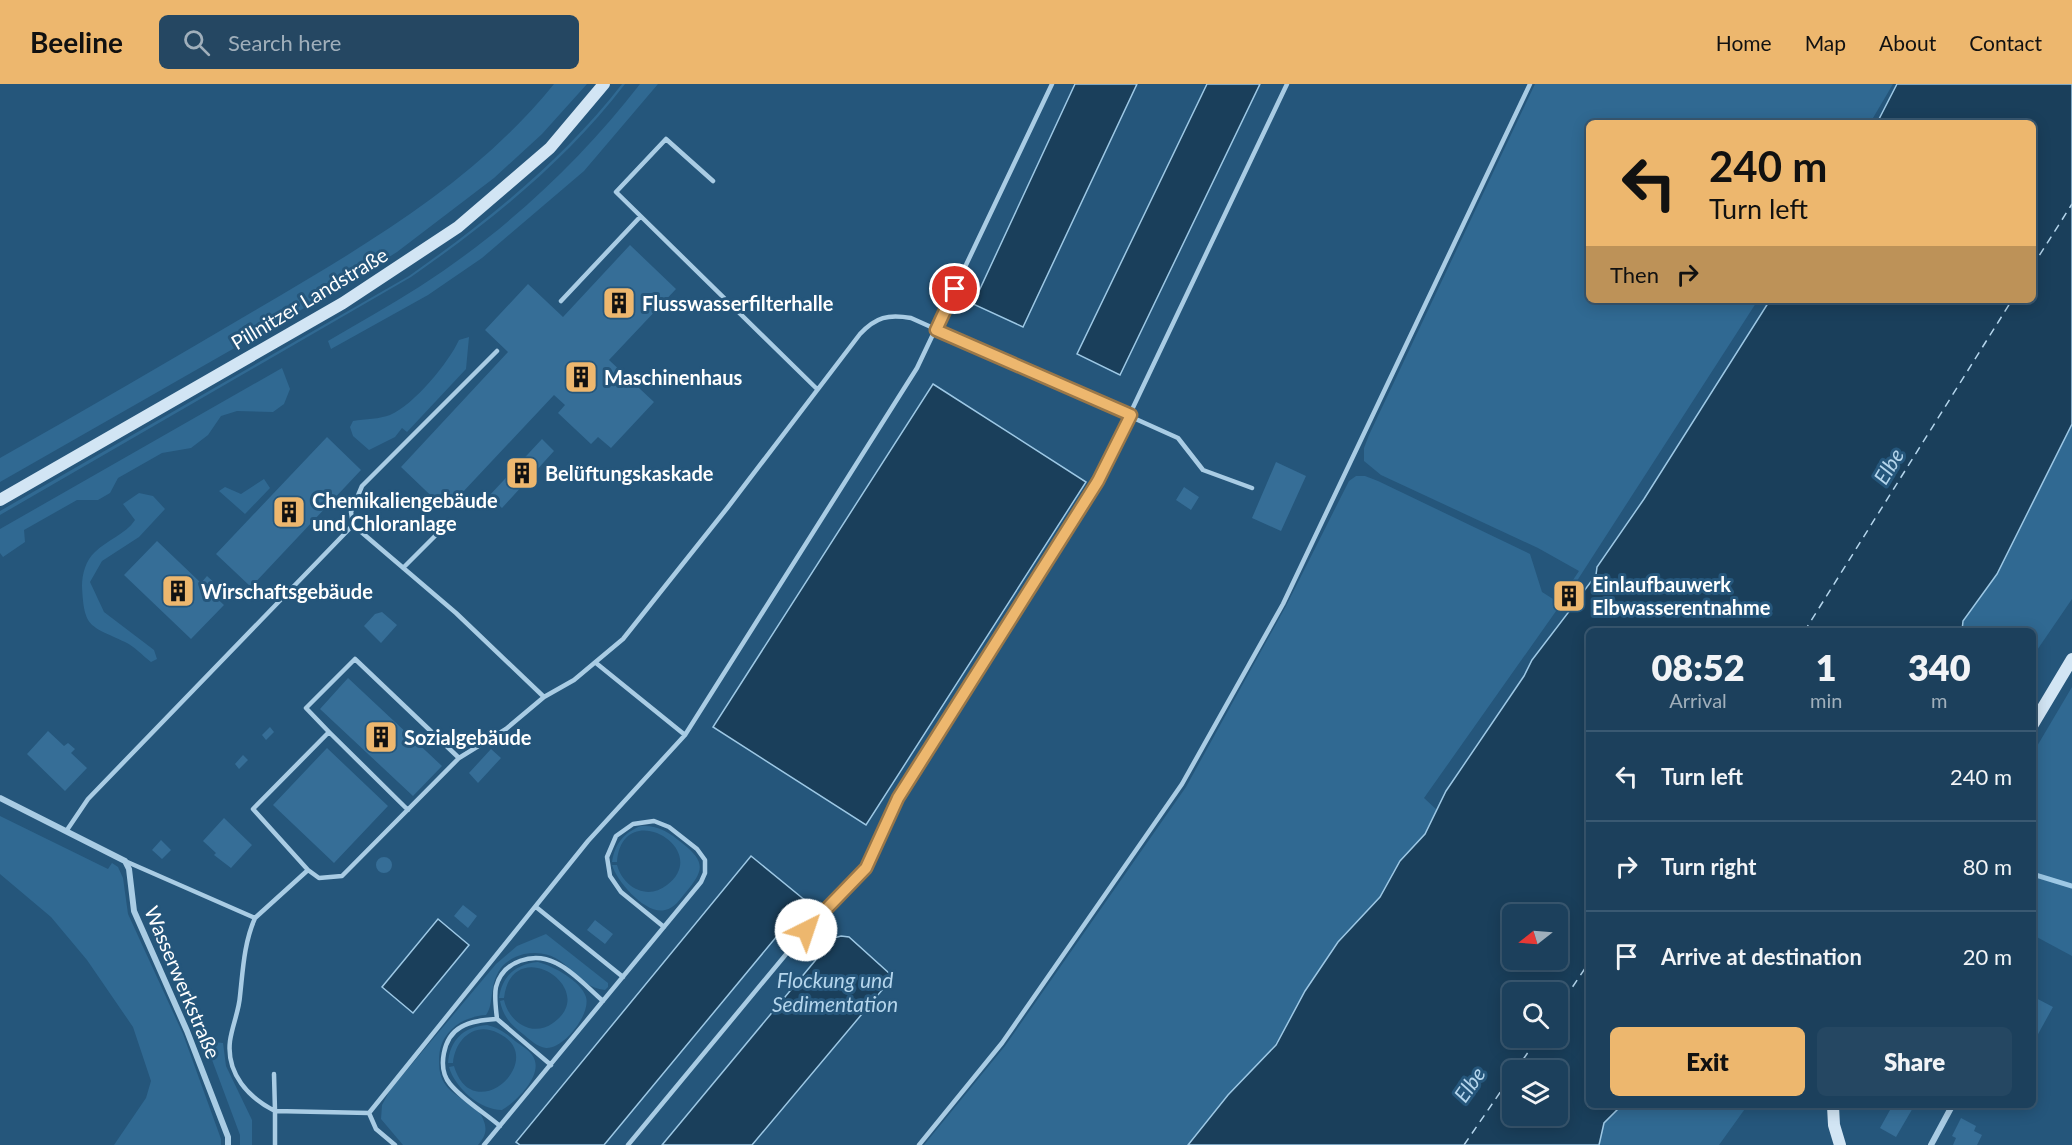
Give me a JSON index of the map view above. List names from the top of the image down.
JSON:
{
  "streets": {
    "main road": ["Pillnitzer Landstraße"],
    "street": ["Wasserwerkstraße"]
  },
  "water": ["Elbe", "Flockung und Sedimentation"],
  "places": {
    "building": [
      "Flusswasserfilterhalle",
      "Maschinenhaus",
      "Belüftungskaskade",
      "Chemikaliengebäude und Chloranlage",
      "Wirschaftsgebäude",
      "Einlaufbauwerk Elbwasserentnahme",
      "Sozialgebäude"
    ]
  },
  "north": "left",
  "page": {
    "header": "Beeline",
    "search": "Search here",
    "nav": [
      "Home",
      "Map",
      "About",
      "Contact"
    ],
    "turn": ["240 m", "Turn left"],
    "then": "Then",
    "eta": [
      "08:52",
      "Arrival",
      "1",
      "min",
      "340",
      "m"
    ],
    "list": [
      {
        "name": "Turn left",
        "value": "240 m"
      },
      {
        "name": "Turn right",
        "value": "80 m"
      },
      {
        "name": "Arrive at destination",
        "value": "20 m"
      }
    ],
    "buttons": ["Exit", "Share"]
  }
}
